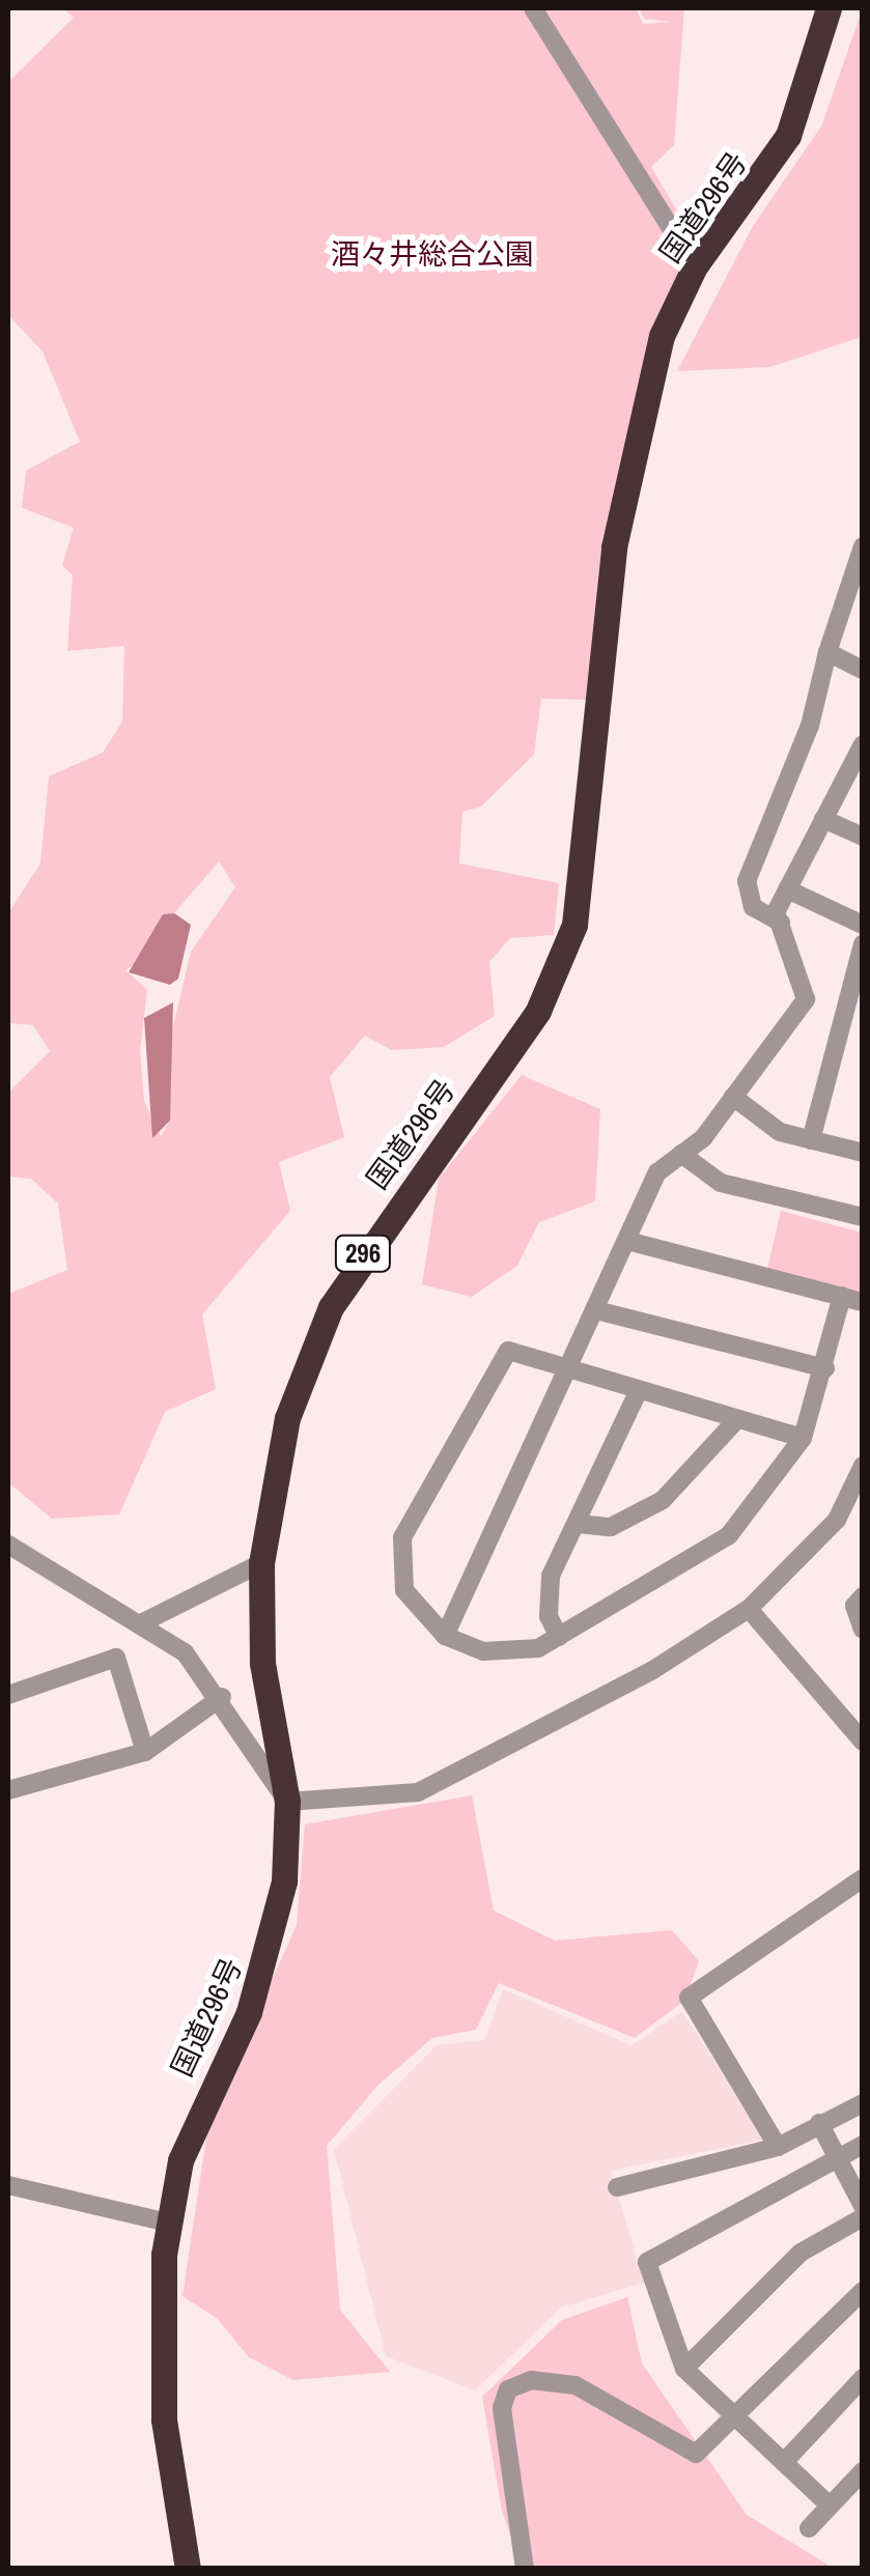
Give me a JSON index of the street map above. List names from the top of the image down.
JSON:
{
  "streets": {
    "highway": ["国道296号", "296"]
  },
  "parks": ["酒々井総合公園"]
}
